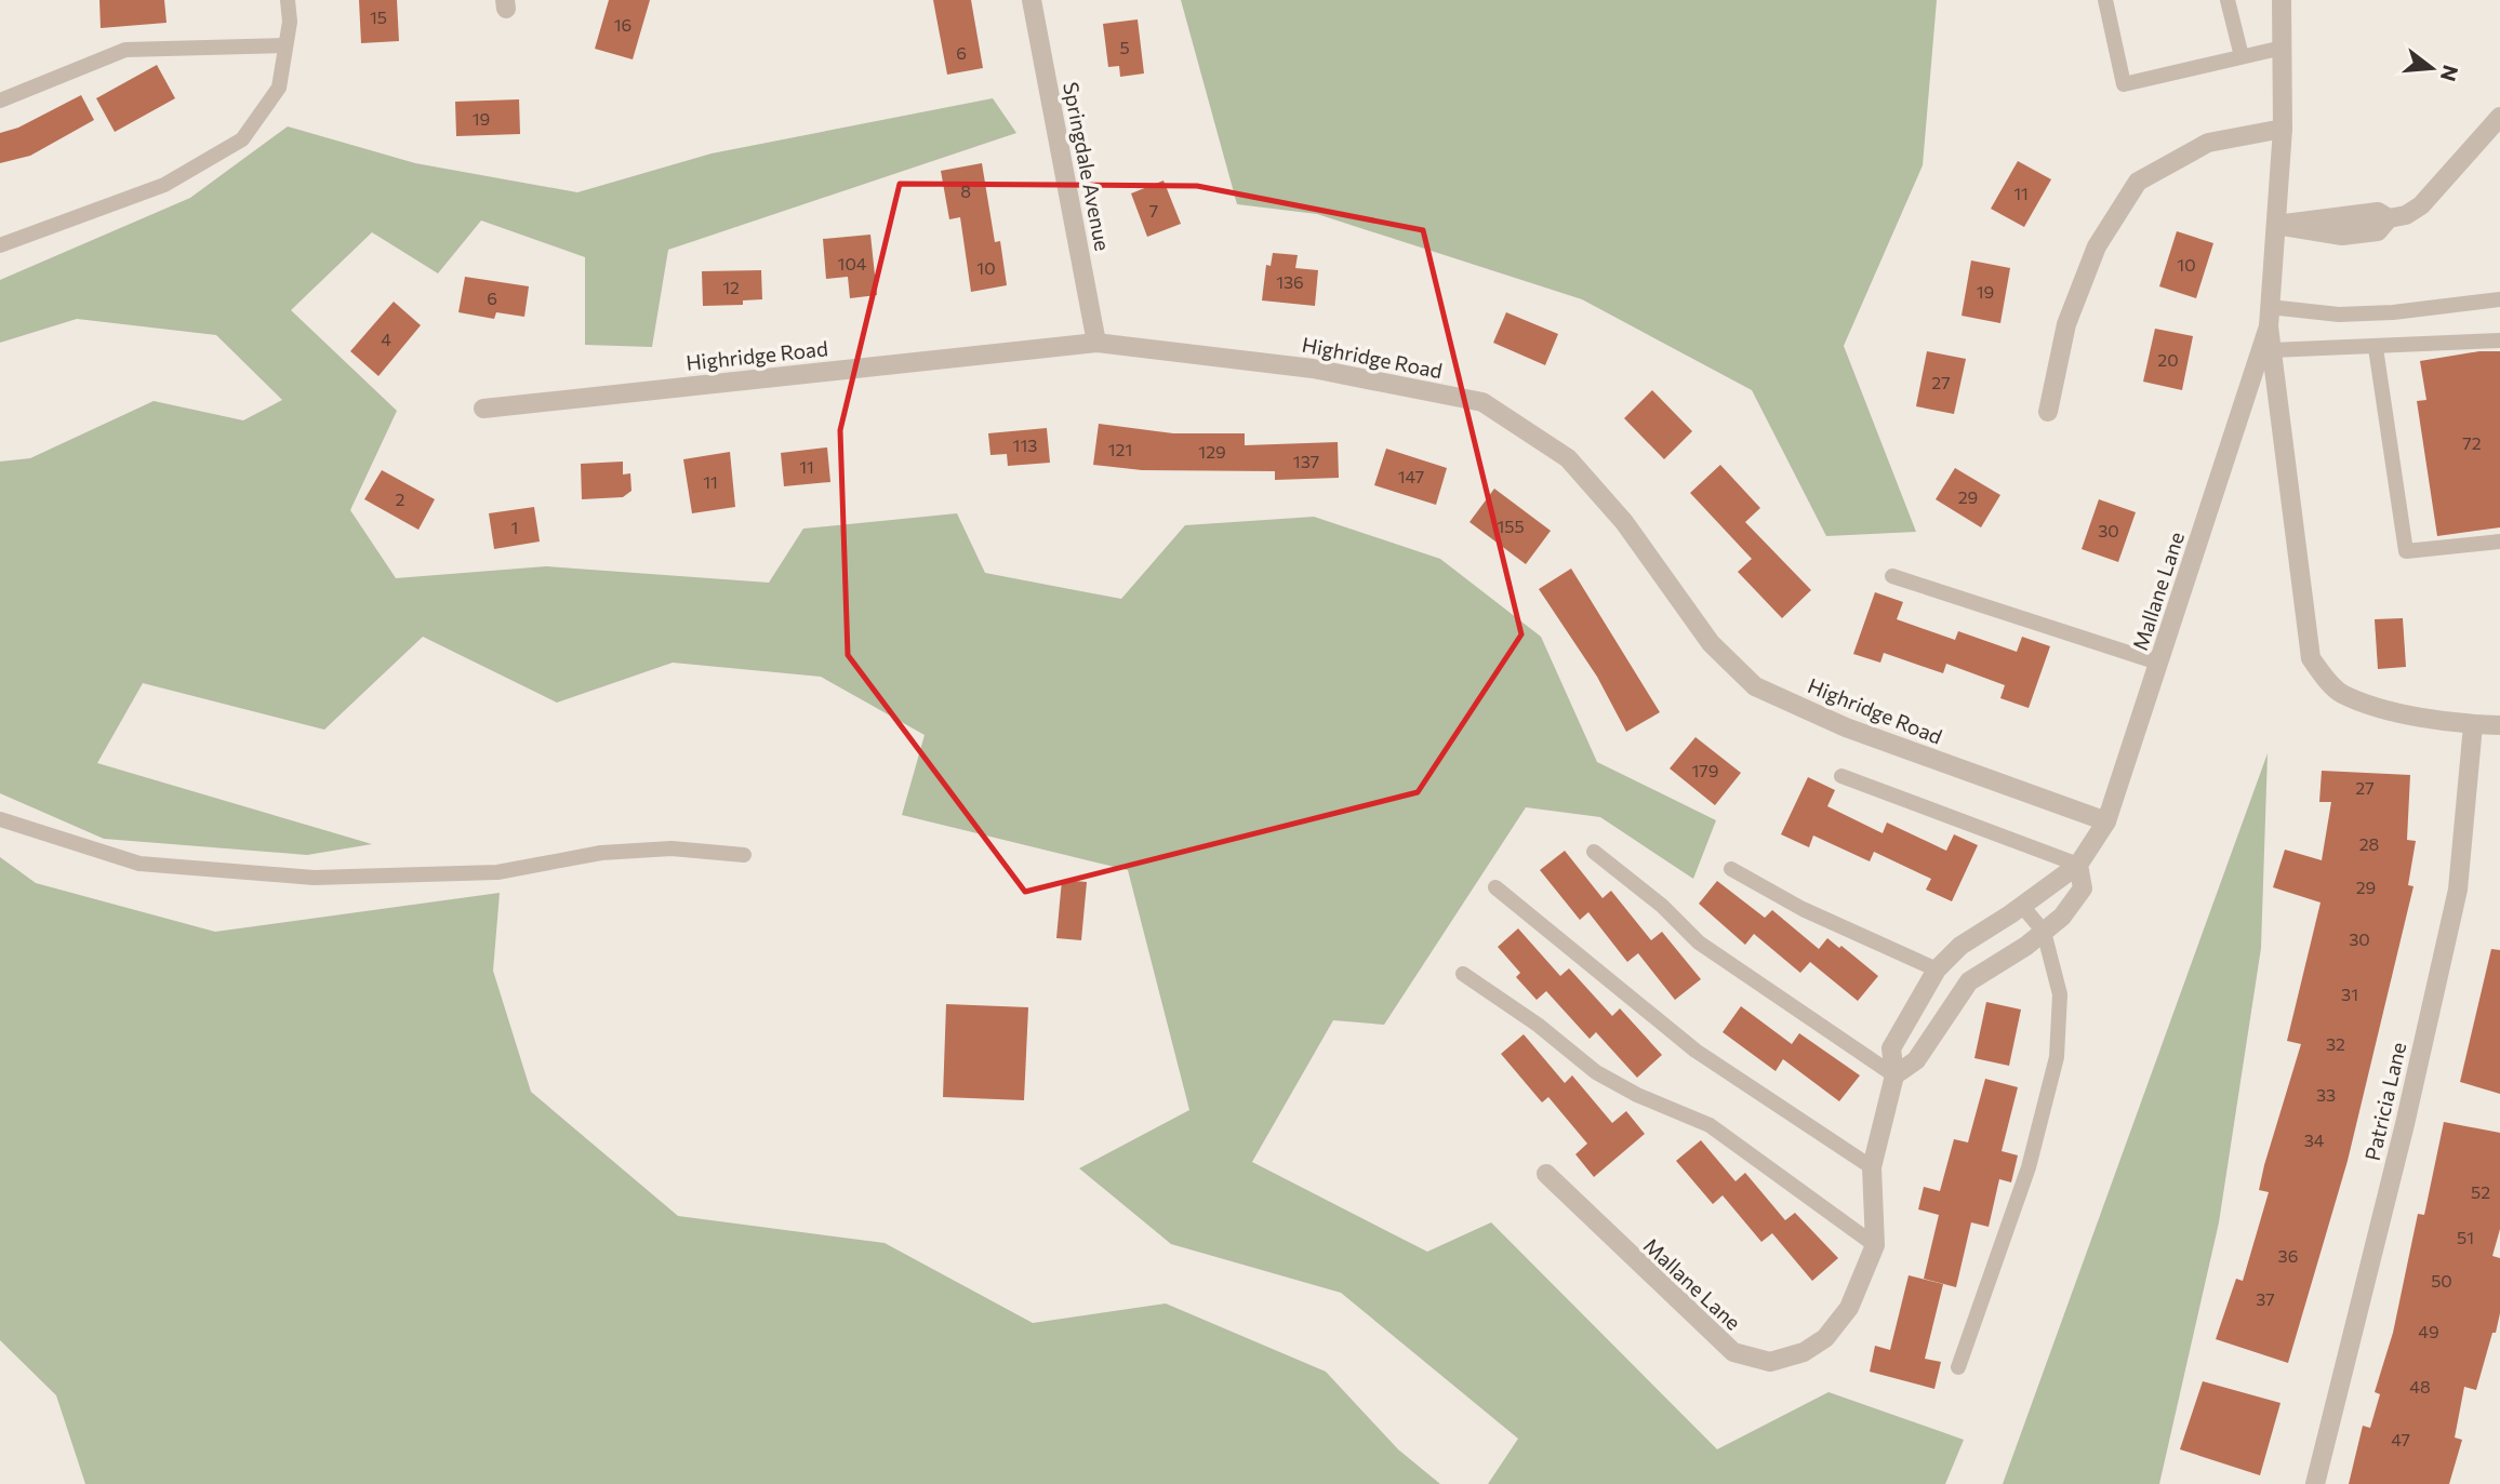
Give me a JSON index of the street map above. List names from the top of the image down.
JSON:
{
  "streets": {
    "street": [
      "Springdale Avenue",
      "Highridge Road",
      "Mallane Lane",
      "Patricia Lane"
    ]
  },
  "crossings": [
    ["Springdale Avenue", "Highridge Road"],
    ["Highridge Road", "Mallane Lane"],
    ["Mallane Lane", "Patricia Lane"]
  ],
  "house_numbers": [
    "15",
    "16",
    "5",
    "6",
    "19",
    "8",
    "11",
    "7",
    "104",
    "10",
    "10",
    "136",
    "12",
    "19",
    "6",
    "4",
    "20",
    "27",
    "72",
    "113",
    "121",
    "129",
    "137",
    "11",
    "147",
    "11",
    "29",
    "2",
    "155",
    "1",
    "30",
    "179",
    "27",
    "28",
    "29",
    "30",
    "31",
    "32",
    "33",
    "34",
    "52",
    "51",
    "36",
    "50",
    "37",
    "49",
    "48",
    "47"
  ],
  "north": "right"
}
